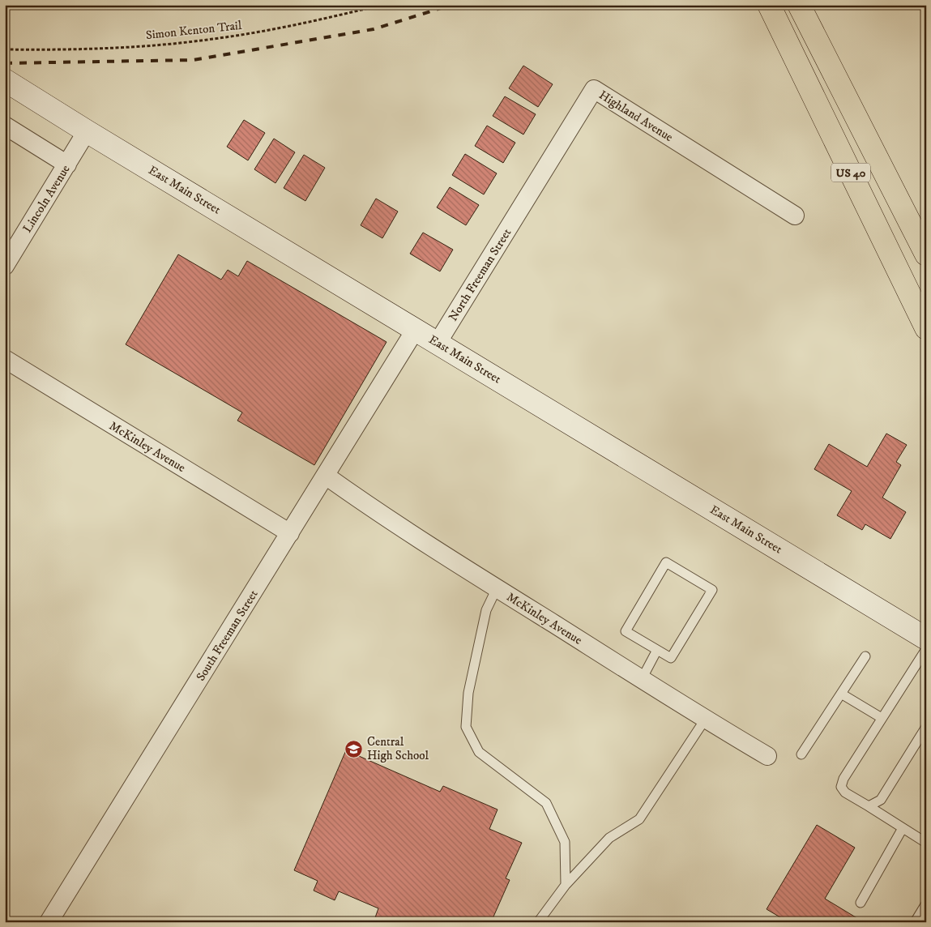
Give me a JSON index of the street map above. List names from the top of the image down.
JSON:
{
  "streets": {
    "main road": ["US 40", "East Main Street"],
    "street": [
      "Highland Avenue",
      "Lincoln Avenue",
      "North Freeman Street",
      "McKinley Avenue",
      "South Freeman Street"
    ],
    "path": ["Simon Kenton Trail"]
  },
  "crossings": [
    ["Highland Avenue", "North Freeman Street"],
    ["East Main Street", "Lincoln Avenue"],
    ["East Main Street", "North Freeman Street"],
    ["East Main Street", "South Freeman Street"],
    ["McKinley Avenue", "South Freeman Street"]
  ],
  "places": {
    "school or university": ["Central High School"]
  }
}
